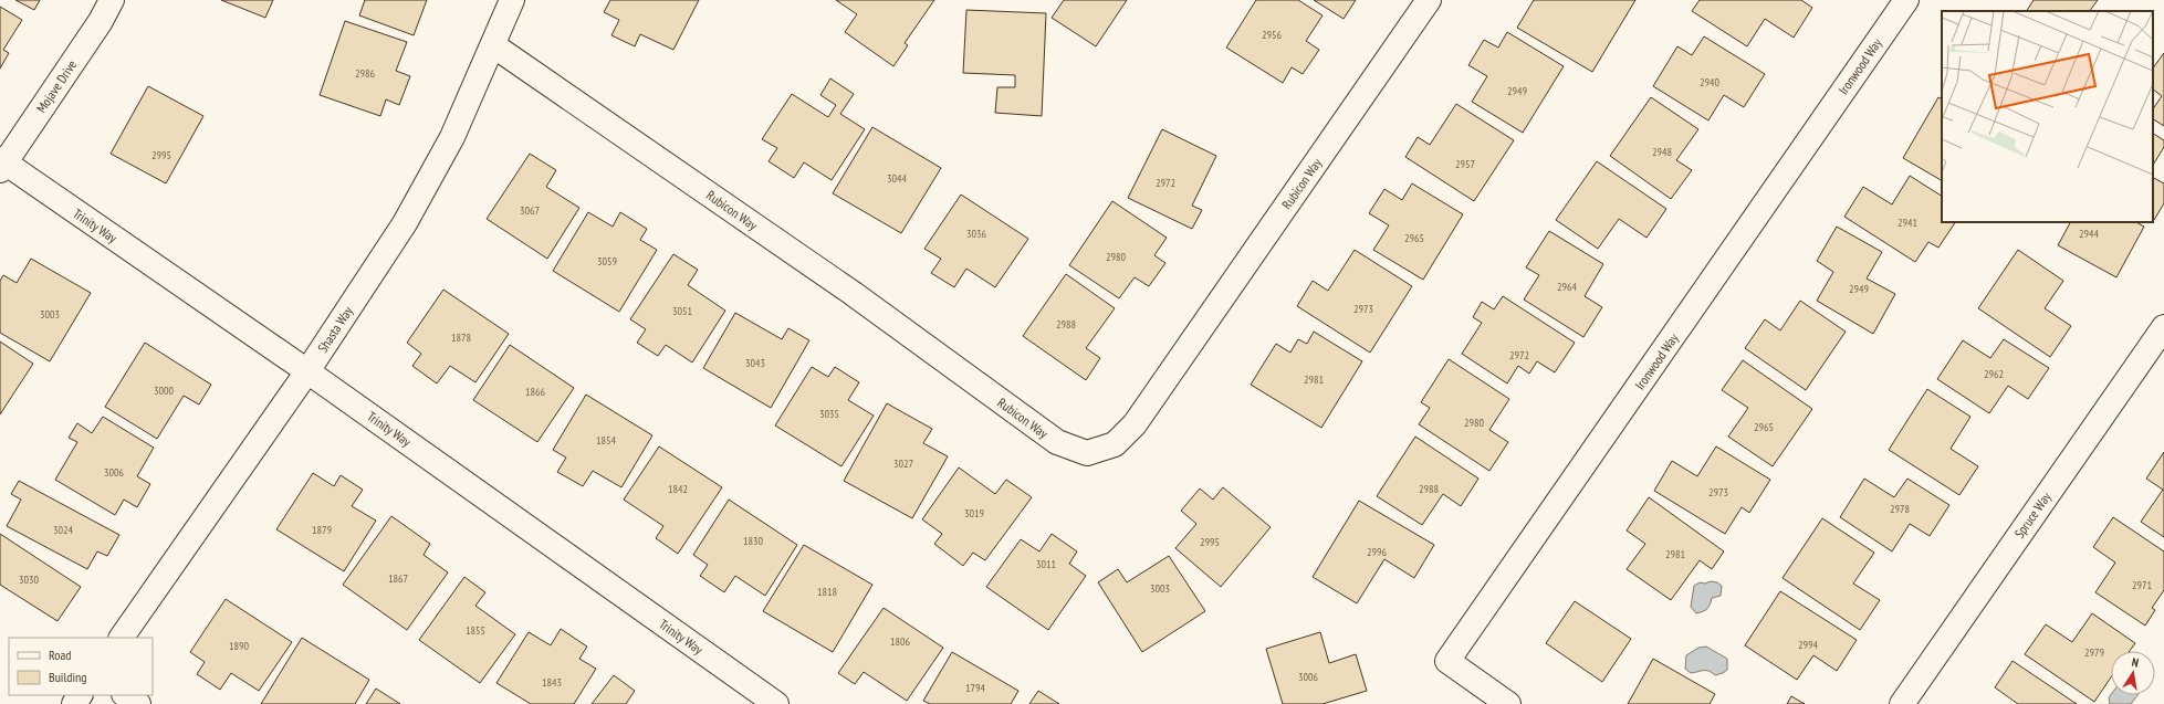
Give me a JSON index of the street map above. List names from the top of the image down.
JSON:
{
  "streets": {
    "street": [
      "Ironwood Way",
      "Mojave Drive",
      "Rubicon Way",
      "Trinity Way",
      "Shasta Way",
      "Spruce Way"
    ]
  },
  "crossings": [
    ["Mojave Drive", "Trinity Way"],
    ["Rubicon Way", "Shasta Way"],
    ["Trinity Way", "Shasta Way"]
  ],
  "house_numbers": [
    "2956",
    "2986",
    "2940",
    "2949",
    "2948",
    "2995",
    "2957",
    "3044",
    "2972",
    "3067",
    "2941",
    "3036",
    "2944",
    "2965",
    "2980",
    "3059",
    "2964",
    "2949",
    "2973",
    "3051",
    "3003",
    "2988",
    "1878",
    "2972",
    "3043",
    "2962",
    "2981",
    "3000",
    "1866",
    "3035",
    "2980",
    "2965",
    "1854",
    "3027",
    "3006",
    "1842",
    "2988",
    "2973",
    "2978",
    "3019",
    "3024",
    "1879",
    "1830",
    "2995",
    "2996",
    "2981",
    "3011",
    "1867",
    "3030",
    "2971",
    "3003",
    "1818",
    "1855",
    "1806",
    "2994",
    "1890",
    "2979",
    "3006",
    "1843",
    "1794"
  ],
  "legend": ["Road", "Building"],
  "north": "top"
}
